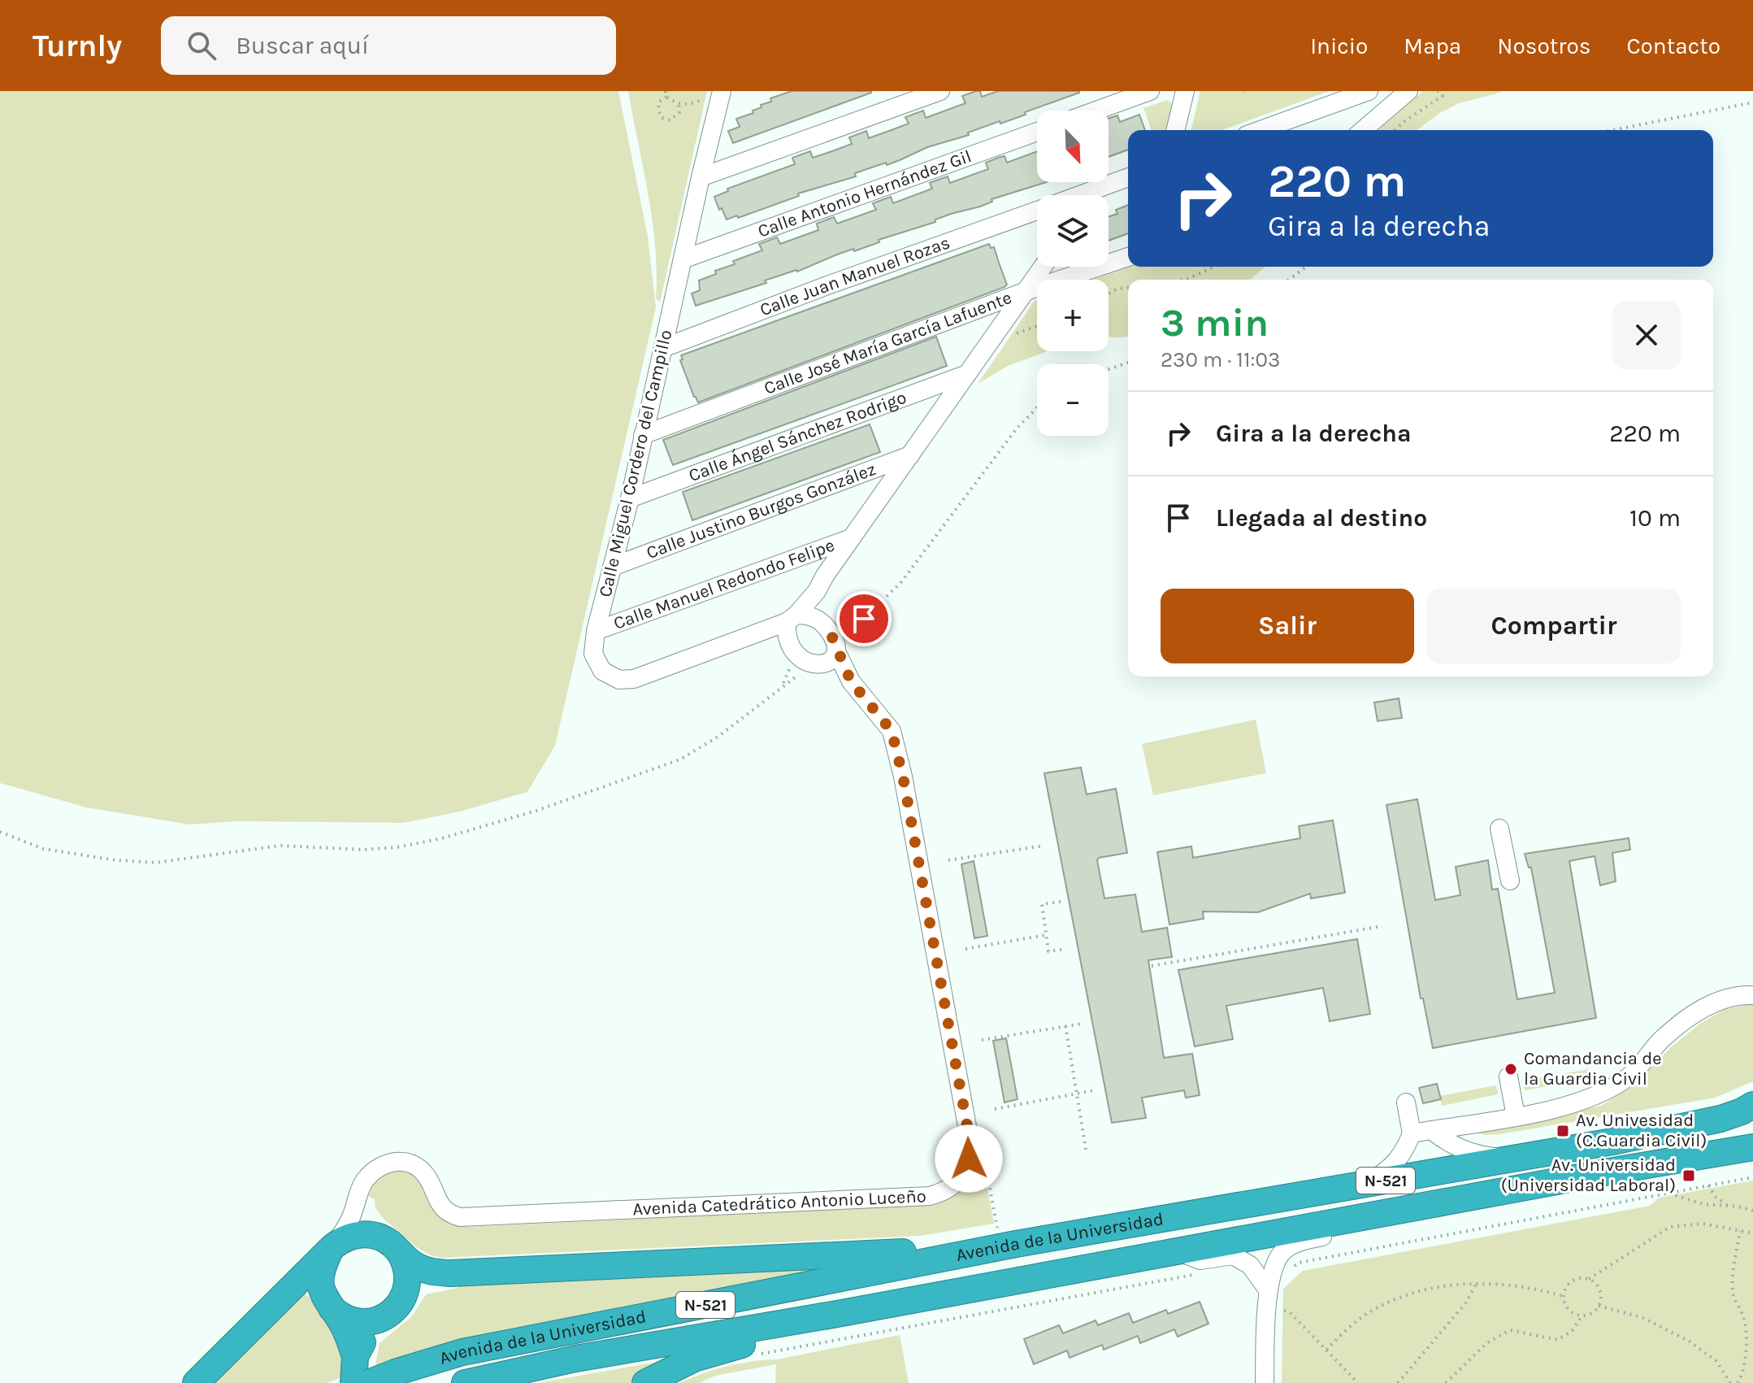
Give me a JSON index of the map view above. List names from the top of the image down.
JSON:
{
  "streets": {
    "highway": ["N-521", "Avenida de la Universidad"],
    "street": [
      "Calle Antonio Hernández Gil",
      "Calle Juan Manuel Rozas",
      "Calle José María García Lafuente",
      "Calle Ángel Sánchez Rodrigo",
      "Calle Miguel Cordero del Campillo",
      "Calle Justino Burgos González",
      "Calle Manuel Redondo Felipe",
      "Avenida Catedrático Antonio Luceño"
    ]
  },
  "crossings": [
    ["Calle Antonio Hernández Gil", "Calle Miguel Cordero del Campillo"],
    ["Calle Juan Manuel Rozas", "Calle Miguel Cordero del Campillo"],
    ["Calle José María García Lafuente", "Calle Miguel Cordero del Campillo"],
    ["Calle Ángel Sánchez Rodrigo", "Calle Miguel Cordero del Campillo"],
    ["Calle Miguel Cordero del Campillo", "Calle Justino Burgos González"],
    ["Calle Miguel Cordero del Campillo", "Calle Manuel Redondo Felipe"],
    ["Calle Miguel Cordero del Campillo", "Avenida Catedrático Antonio Luceño"]
  ],
  "places": {
    "other": ["Comandancia de la Guardia Civil"],
    "transit": ["Av. Univesidad (C.Guardia Civil)", "Av. Universidad (Universidad Laboral)"]
  },
  "north": "bottom right",
  "page": {
    "header": "Turnly",
    "search": "Buscar aquí",
    "nav": [
      "Inicio",
      "Mapa",
      "Nosotros",
      "Contacto"
    ],
    "map_buttons": ["+", "−"],
    "turn": ["220 m", "Gira a la derecha"],
    "heading": ["3 min", "230 m · 11:03"],
    "list": [
      {
        "name": "Gira a la derecha",
        "value": "220 m"
      },
      {
        "name": "Llegada al destino",
        "value": "10 m"
      }
    ],
    "buttons": ["Salir", "Compartir"]
  }
}
